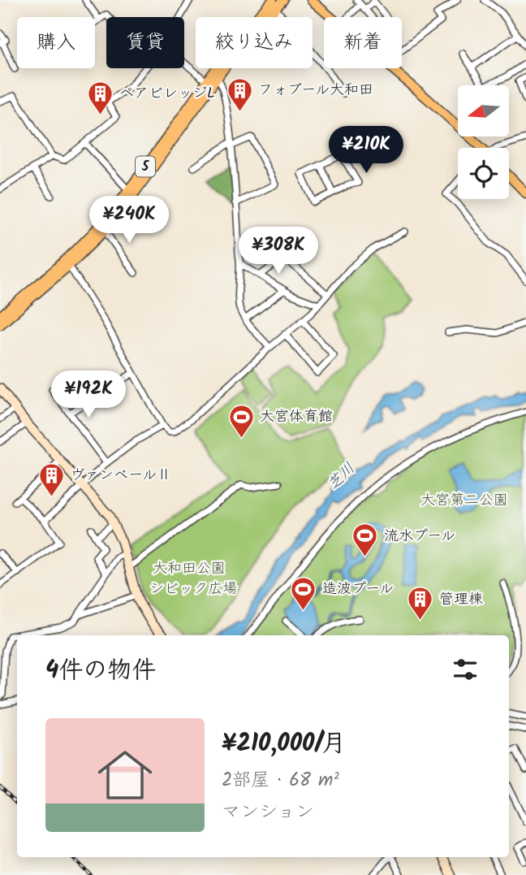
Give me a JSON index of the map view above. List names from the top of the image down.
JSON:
{
  "streets": {
    "main road": ["5"]
  },
  "water": ["芝川"],
  "parks": ["大宮第二公園", "大和田公園", "シビック広場"],
  "places": {
    "building": [
      "フォブール大和田",
      "ペアビレッジL",
      "ヴァンベールⅡ",
      "管理棟"
    ],
    "sports": ["大宮体育館", "流水プール", "造波プール"]
  },
  "north": "left",
  "page": {
    "chip": [
      "購入",
      "賃貸",
      "絞り込み",
      "新着"
    ],
    "price": [
      "¥210K",
      "¥240K",
      "¥308K",
      "¥192K"
    ],
    "heading": "4件の物件",
    "list": [
      {
        "name": "¥210,000/月",
        "note": "2部屋 · 68 m² · マンション"
      }
    ]
  }
}
